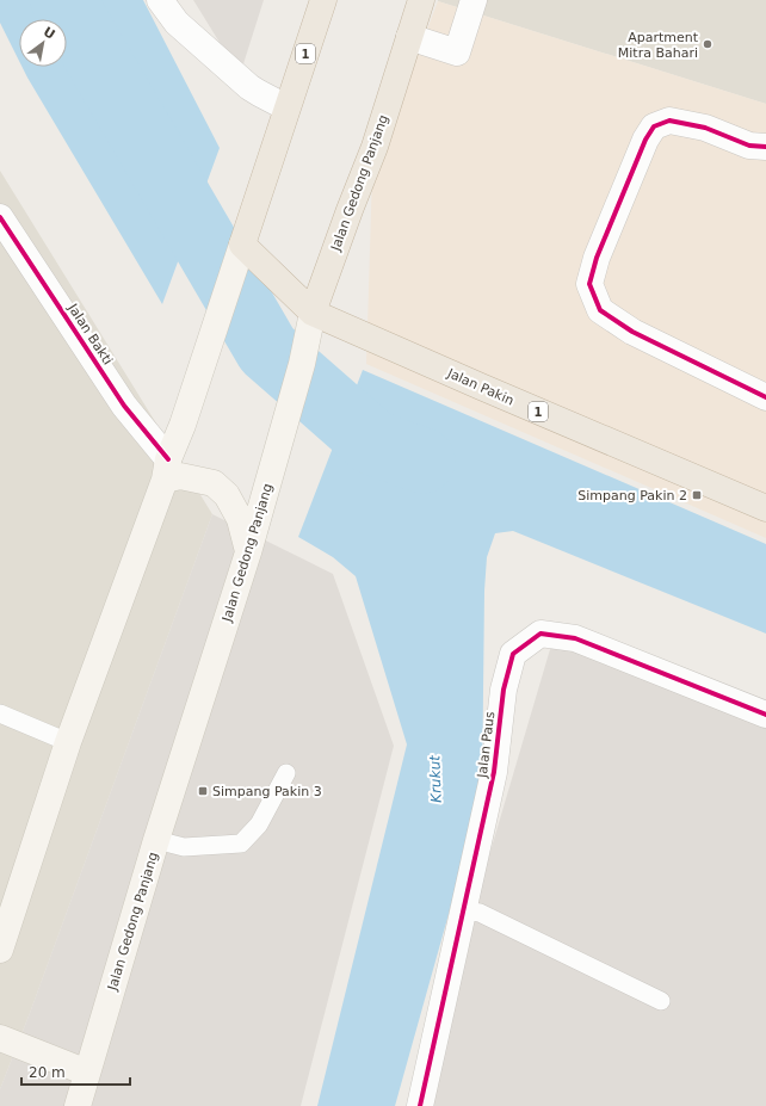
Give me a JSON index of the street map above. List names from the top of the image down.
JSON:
{
  "streets": {
    "highway": ["1", "Jalan Gedong Panjang", "Jalan Pakin"],
    "street": ["Jalan Bakti", "Jalan Paus"]
  },
  "crossings": [
    ["1", "Jalan Pakin"],
    ["Jalan Gedong Panjang", "Jalan Pakin"]
  ],
  "water": ["Krukut"],
  "places": {
    "other": ["Apartment Mitra Bahari"],
    "transit": ["Simpang Pakin 2", "Simpang Pakin 3"]
  },
  "scale_bar": "20 m",
  "north": "top right"
}
